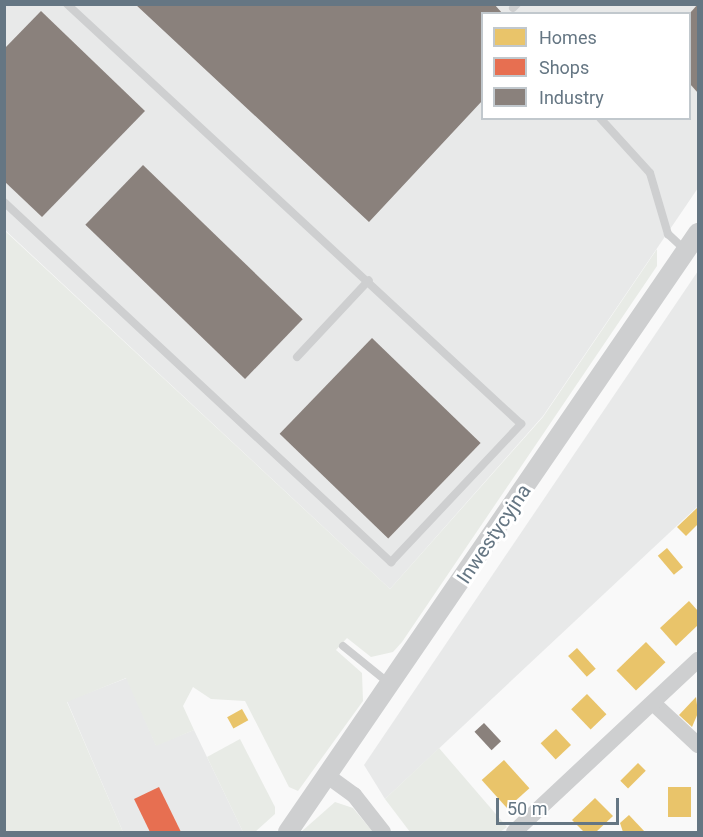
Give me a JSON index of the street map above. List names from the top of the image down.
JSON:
{
  "streets": {
    "street": ["Inwestycyjna"]
  },
  "legend": ["Homes", "Shops", "Industry"],
  "scale_bar": "50 m"
}
